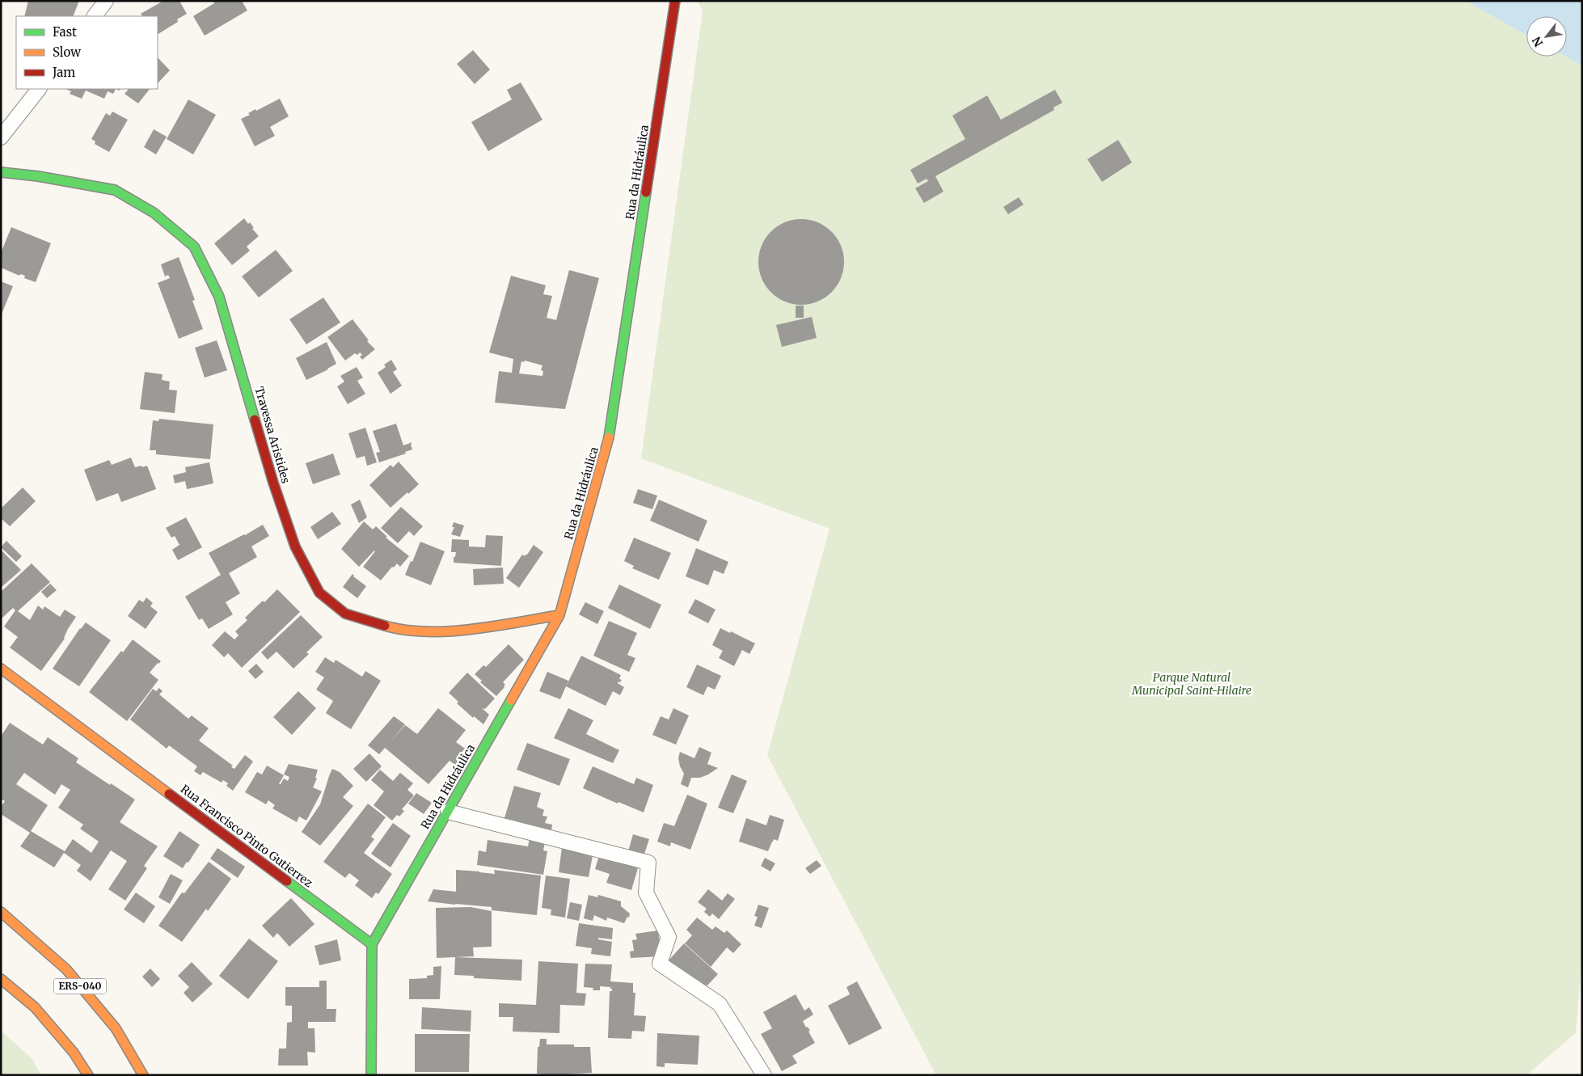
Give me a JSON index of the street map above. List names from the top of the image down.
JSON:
{
  "streets": {
    "street": [
      "Rua da Hidráulica",
      "Travessa Aristides",
      "Rua Francisco Pinto Gutierrez",
      "ERS-040"
    ]
  },
  "crossings": [
    ["Rua da Hidráulica", "Travessa Aristides"],
    ["Rua da Hidráulica", "Rua Francisco Pinto Gutierrez"]
  ],
  "parks": ["Parque Natural Municipal Saint-Hilaire"],
  "legend": ["Fast", "Slow", "Jam"],
  "north": "bottom left"
}
